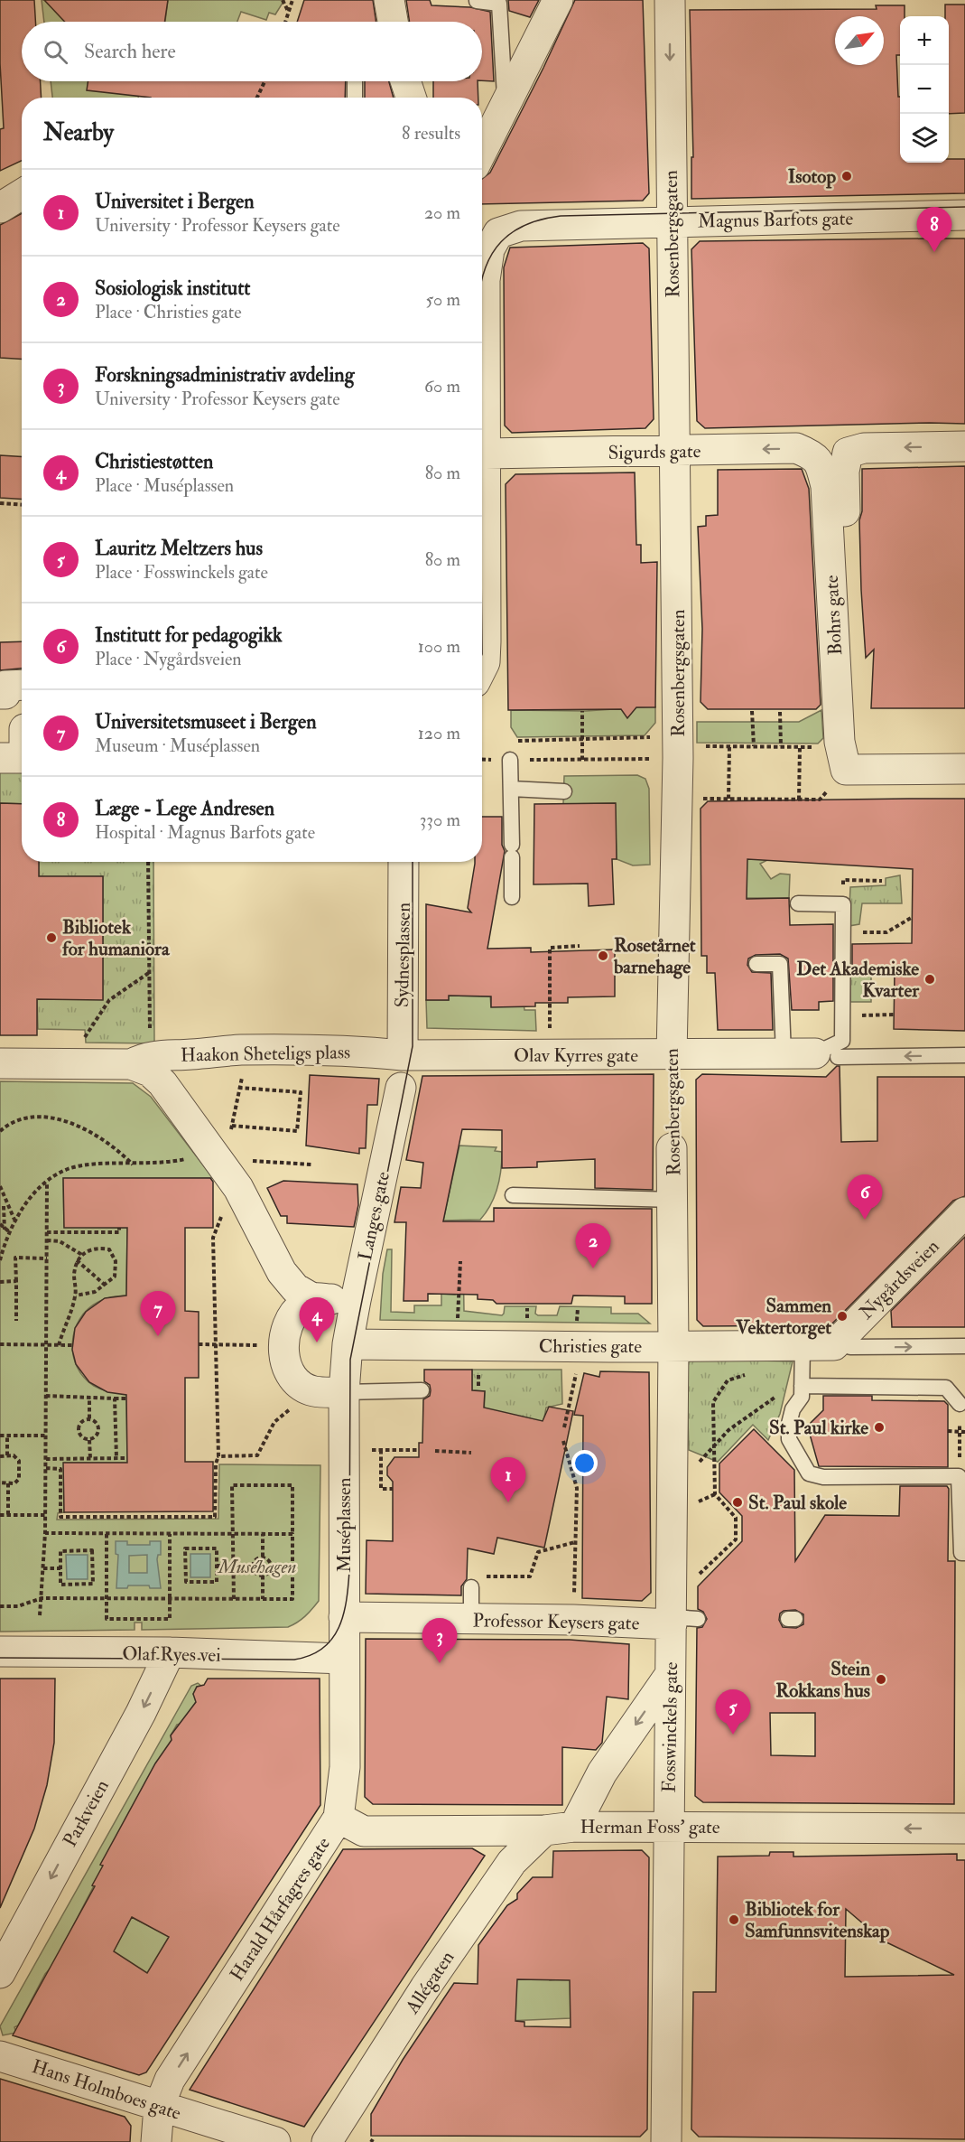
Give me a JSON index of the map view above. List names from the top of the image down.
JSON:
{
  "streets": {
    "street": [
      "Magnus Barfots gate",
      "Rosenbergsgaten",
      "Sigurds gate",
      "Bohrs gate",
      "Sydnesplassen",
      "Haakon Sheteligs plass",
      "Olav Kyrres gate",
      "Langes gate",
      "Nygårdsveien",
      "Christies gate",
      "Muséplassen",
      "Professor Keysers gate",
      "Olaf Ryes vei",
      "Fosswinckels gate",
      "Parkveien",
      "Herman Foss' gate",
      "Harald Hårfagres gate",
      "Allégaten",
      "Hans Holmboes gate"
    ]
  },
  "crossings": [
    ["Magnus Barfots gate", "Rosenbergsgaten"],
    ["Magnus Barfots gate", "Sigurds gate"],
    ["Rosenbergsgaten", "Sigurds gate"],
    ["Rosenbergsgaten", "Olav Kyrres gate"],
    ["Rosenbergsgaten", "Christies gate"],
    ["Rosenbergsgaten", "Fosswinckels gate"],
    ["Sigurds gate", "Bohrs gate"],
    ["Sydnesplassen", "Haakon Sheteligs plass"],
    ["Sydnesplassen", "Olav Kyrres gate"],
    ["Haakon Sheteligs plass", "Olav Kyrres gate"],
    ["Langes gate", "Christies gate"],
    ["Langes gate", "Muséplassen"],
    ["Nygårdsveien", "Christies gate"],
    ["Christies gate", "Muséplassen"],
    ["Christies gate", "Fosswinckels gate"],
    ["Muséplassen", "Professor Keysers gate"],
    ["Muséplassen", "Olaf Ryes vei"],
    ["Muséplassen", "Harald Hårfagres gate"],
    ["Professor Keysers gate", "Fosswinckels gate"],
    ["Olaf Ryes vei", "Parkveien"],
    ["Olaf Ryes vei", "Harald Hårfagres gate"],
    ["Fosswinckels gate", "Herman Foss' gate"],
    ["Herman Foss' gate", "Harald Hårfagres gate"],
    ["Herman Foss' gate", "Allégaten"],
    ["Harald Hårfagres gate", "Hans Holmboes gate"]
  ],
  "one_way": [
    "Sigurds gate",
    "Parkveien",
    "Herman Foss' gate",
    "Harald Hårfagres gate"
  ],
  "parks": ["Muséhagen"],
  "places": [
    "Isotop",
    "Bibliotek for humaniora",
    "Rosetårnet barnehage",
    "Det Akademiske Kvarter",
    "Sammen Vektertorget",
    "St. Paul kirke",
    "St. Paul skole",
    "Stein Rokkans hus",
    "Bibliotek for Samfunnsvitenskap"
  ],
  "north": "top right",
  "page": {
    "map_buttons": ["+", "−"],
    "search": "Search here",
    "heading": ["Nearby", "8 results"],
    "list": [
      {
        "mark": "1",
        "name": "Universitet i Bergen",
        "note": "University · Professor Keysers gate",
        "value": "20 m"
      },
      {
        "mark": "2",
        "name": "Sosiologisk institutt",
        "note": "Place · Christies gate",
        "value": "50 m"
      },
      {
        "mark": "3",
        "name": "Forskningsadministrativ avdeling",
        "note": "University · Professor Keysers gate",
        "value": "60 m"
      },
      {
        "mark": "4",
        "name": "Christiestøtten",
        "note": "Place · Muséplassen",
        "value": "80 m"
      },
      {
        "mark": "5",
        "name": "Lauritz Meltzers hus",
        "note": "Place · Fosswinckels gate",
        "value": "80 m"
      },
      {
        "mark": "6",
        "name": "Institutt for pedagogikk",
        "note": "Place · Nygårdsveien",
        "value": "100 m"
      },
      {
        "mark": "7",
        "name": "Universitetsmuseet i Bergen",
        "note": "Museum · Muséplassen",
        "value": "120 m"
      },
      {
        "mark": "8",
        "name": "Læge - Lege Andresen",
        "note": "Hospital · Magnus Barfots gate",
        "value": "330 m"
      }
    ],
    "pins": [
      "8",
      "6",
      "2",
      "7",
      "4",
      "1",
      "3",
      "5"
    ]
  }
}
